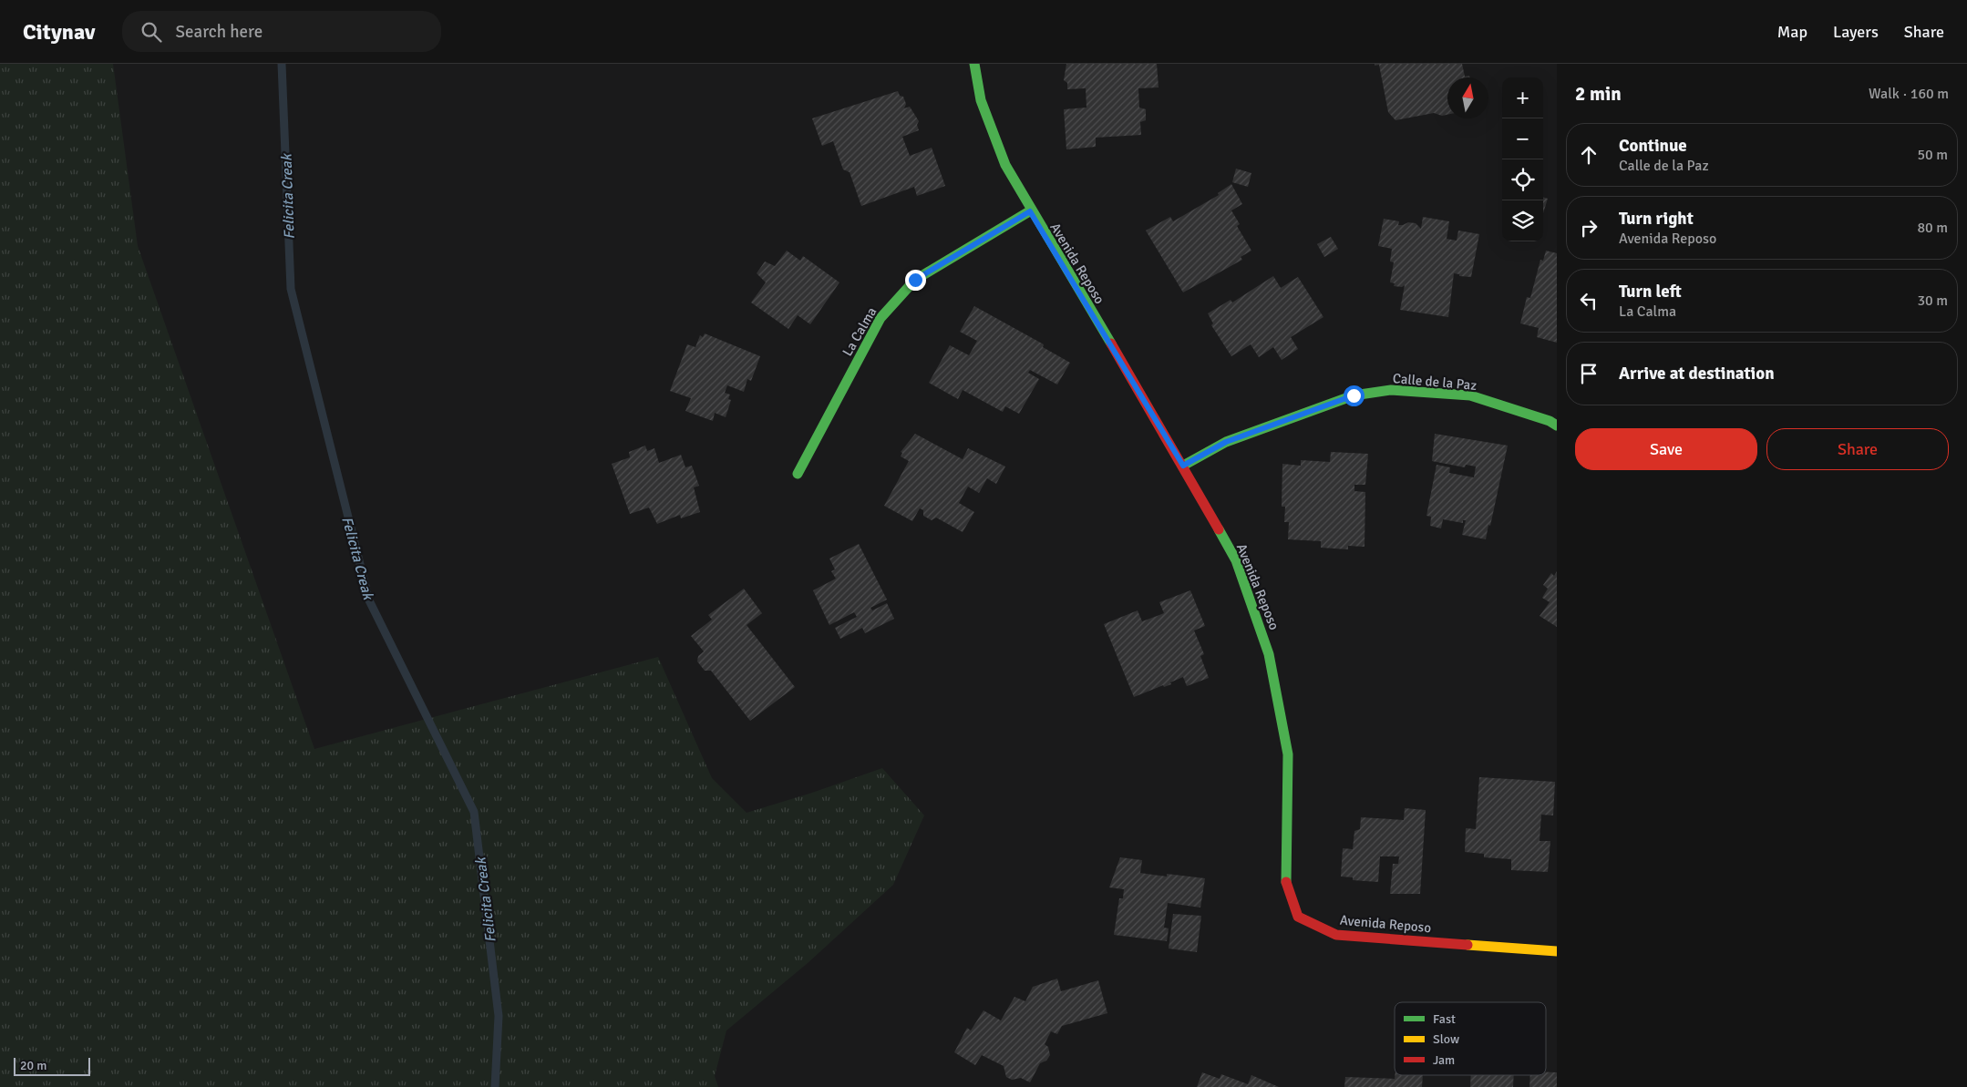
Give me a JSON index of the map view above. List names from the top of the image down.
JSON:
{
  "streets": {
    "street": ["Avenida Reposo", "La Calma", "Calle de la Paz"]
  },
  "crossings": [
    ["Avenida Reposo", "La Calma"],
    ["Avenida Reposo", "Calle de la Paz"]
  ],
  "water": ["Felicita Creak"],
  "legend": ["Fast", "Slow", "Jam"],
  "scale_bar": "20 m",
  "north": "top",
  "page": {
    "header": "Citynav",
    "search": "Search here",
    "nav": ["Map", "Layers", "Share"],
    "heading": ["2 min", "Walk · 160 m"],
    "map_buttons": ["+", "−"],
    "list": [
      ["Continue", "Calle de la Paz", "50 m"],
      ["Turn right", "Avenida Reposo", "80 m"],
      ["Turn left", "La Calma", "30 m"],
      "Arrive at destination"
    ],
    "buttons": ["Save", "Share"],
    "scale": "20 m"
  }
}
